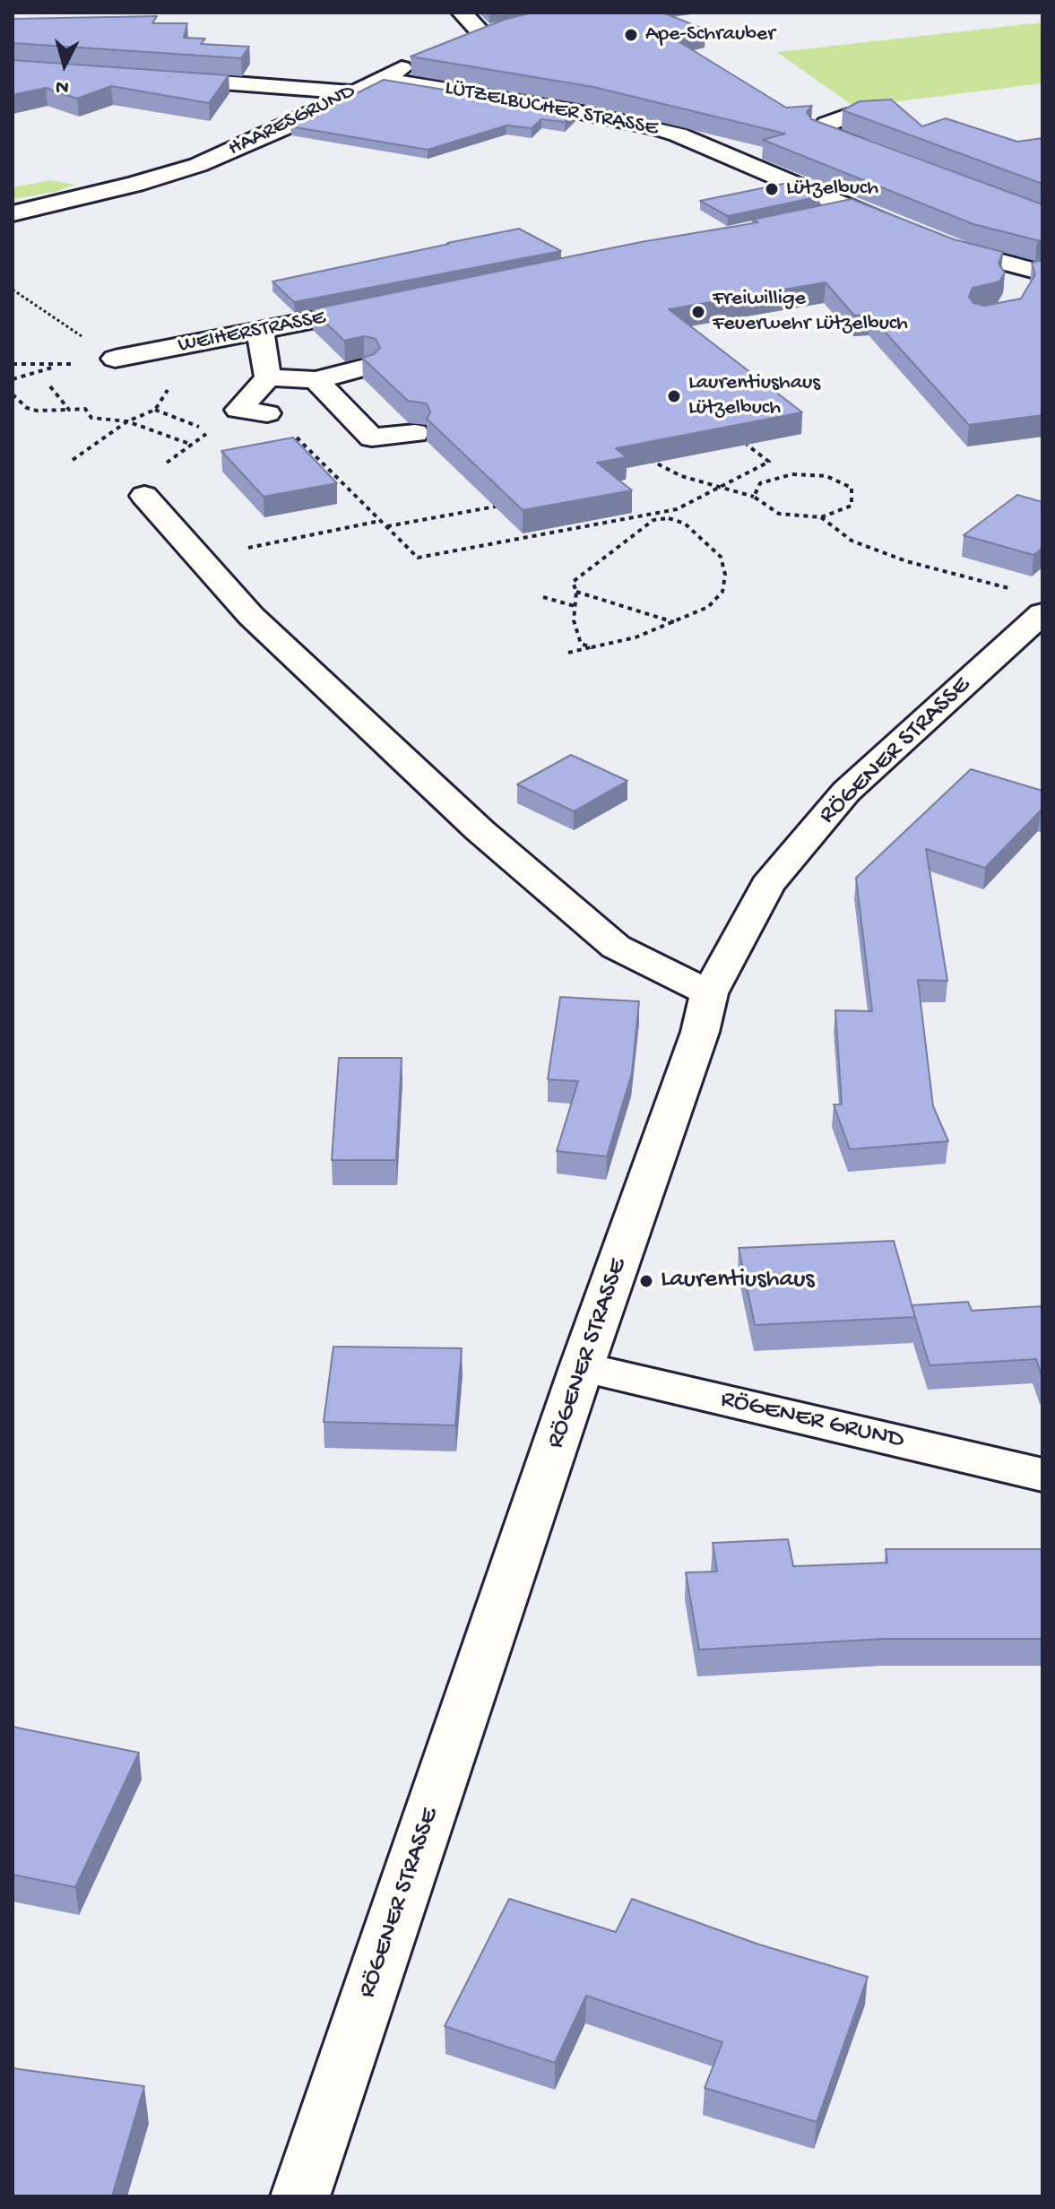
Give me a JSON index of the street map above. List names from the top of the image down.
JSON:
{
  "streets": {
    "street": [
      "LÜTZELBUCHER STRASSE",
      "HAARESGRUND",
      "WEIHERSTRASSE",
      "RÖGENER STRASSE",
      "RÖGENER GRUND"
    ]
  },
  "crossings": [
    ["LÜTZELBUCHER STRASSE", "HAARESGRUND"],
    ["RÖGENER STRASSE", "RÖGENER GRUND"]
  ],
  "places": [
    "Ape-Schrauber",
    "Lützelbuch",
    "Freiwillige Feuerwehr Lützelbuch",
    "Laurentiushaus Lützelbuch",
    "Laurentiushaus"
  ],
  "north": "bottom"
}
